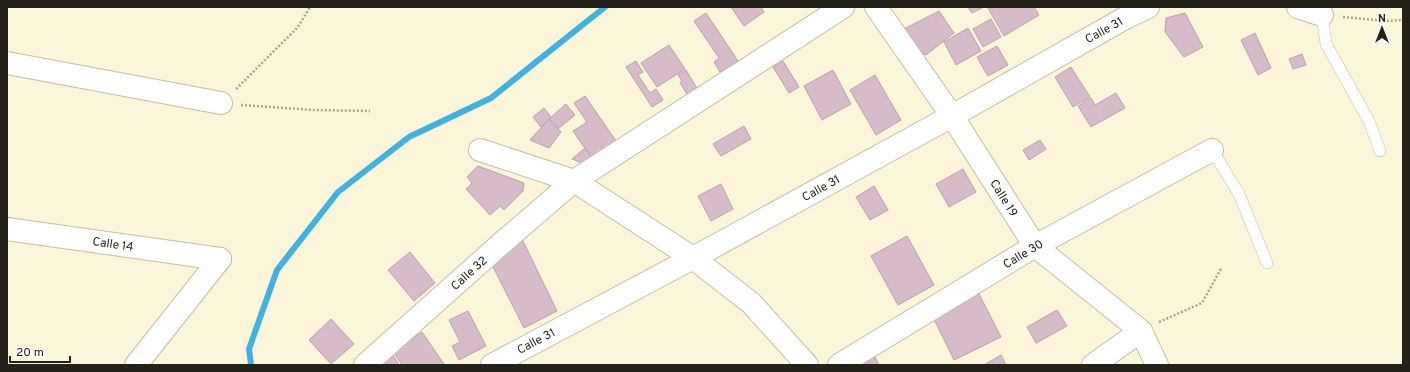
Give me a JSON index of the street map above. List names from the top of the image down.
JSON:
{
  "streets": {
    "street": [
      "Calle 31",
      "Calle 19",
      "Calle 14",
      "Calle 30",
      "Calle 32"
    ]
  },
  "crossings": [
    ["Calle 31", "Calle 19"],
    ["Calle 19", "Calle 30"]
  ],
  "scale_bar": "20 m",
  "north": "top"
}
